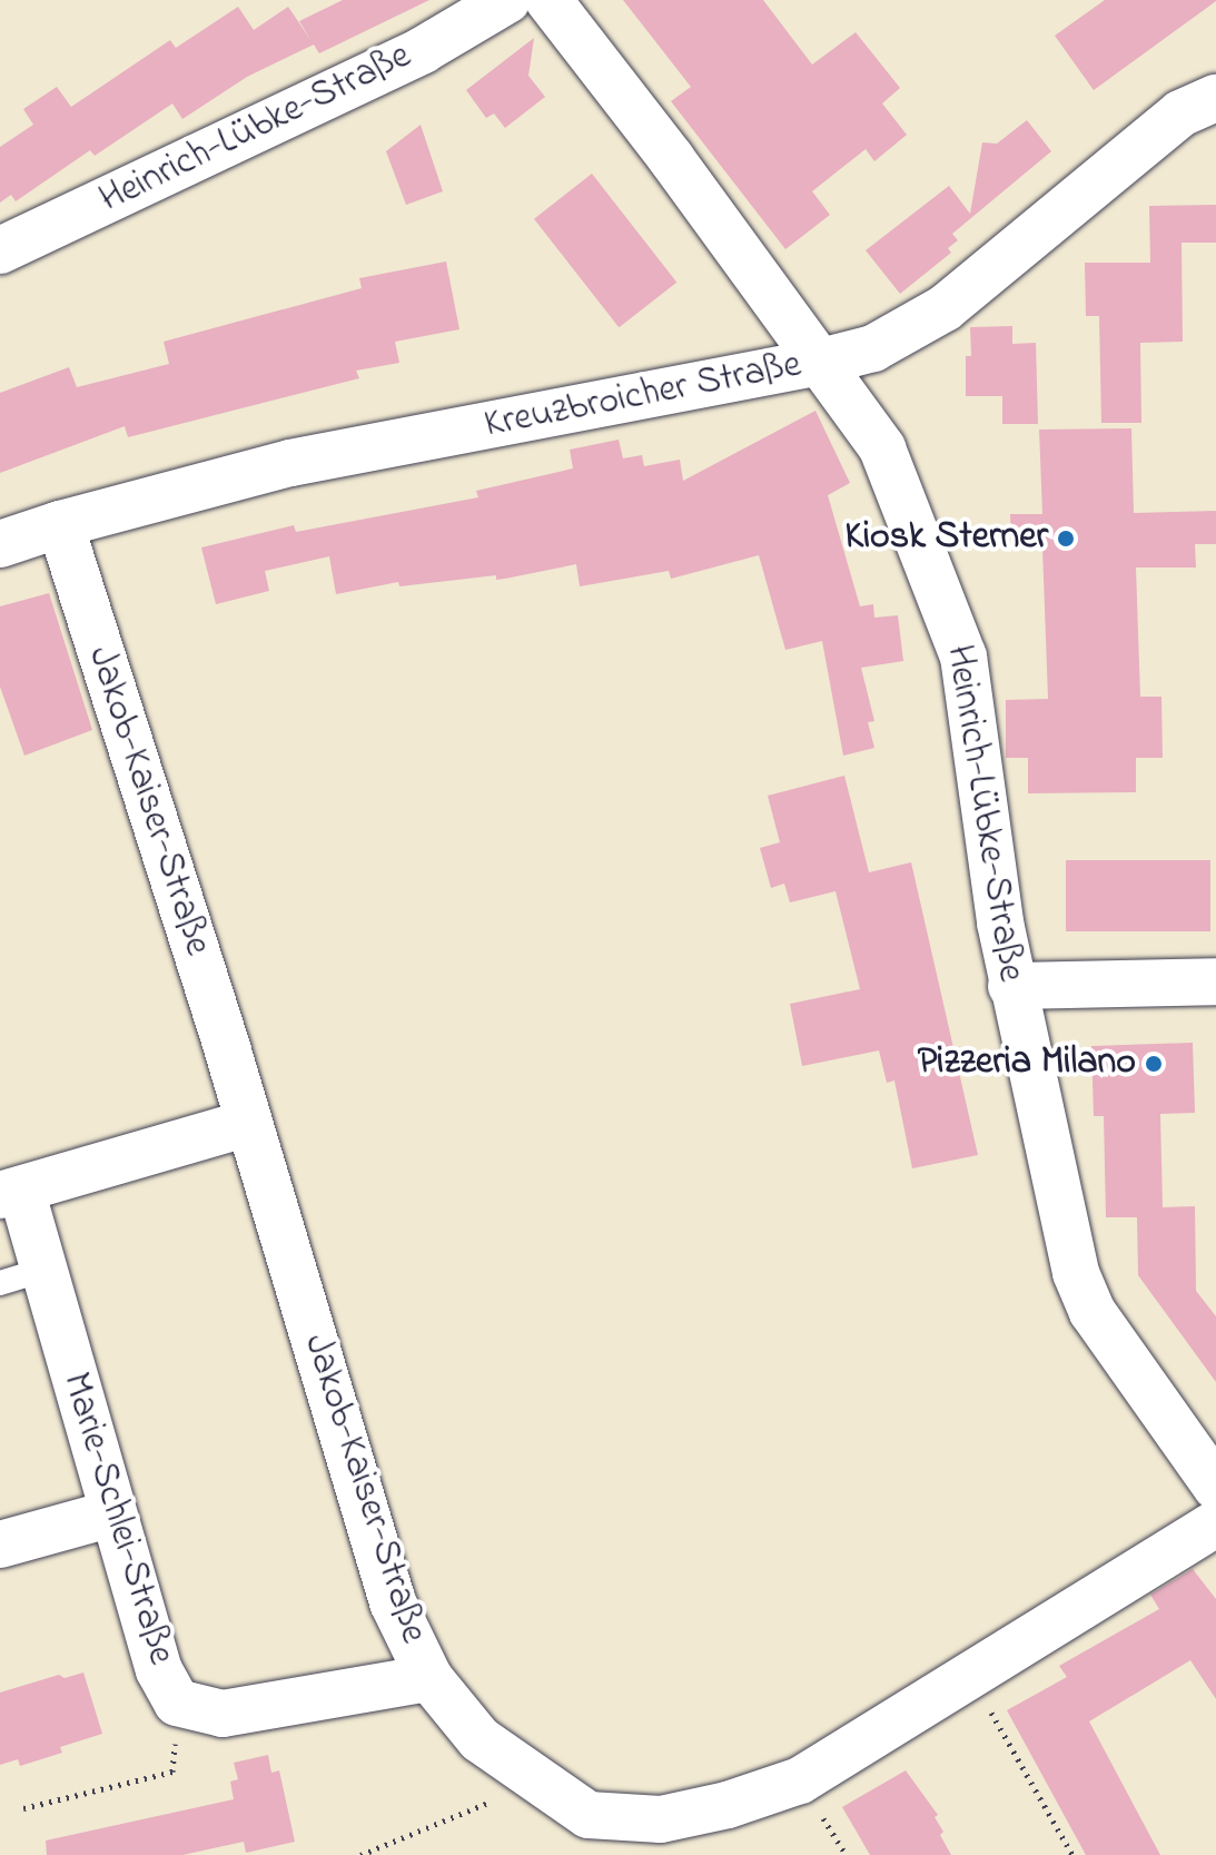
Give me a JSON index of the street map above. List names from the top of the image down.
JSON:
{
  "streets": {
    "street": [
      "Heinrich-Lübke-Straße",
      "Kreuzbroicher Straße",
      "Jakob-Kaiser-Straße",
      "Marie-Schlei-Straße"
    ]
  },
  "crossings": [
    ["Heinrich-Lübke-Straße", "Kreuzbroicher Straße"],
    ["Kreuzbroicher Straße", "Jakob-Kaiser-Straße"],
    ["Jakob-Kaiser-Straße", "Marie-Schlei-Straße"]
  ],
  "places": ["Kiosk Sterner", "Pizzeria Milano"]
}
